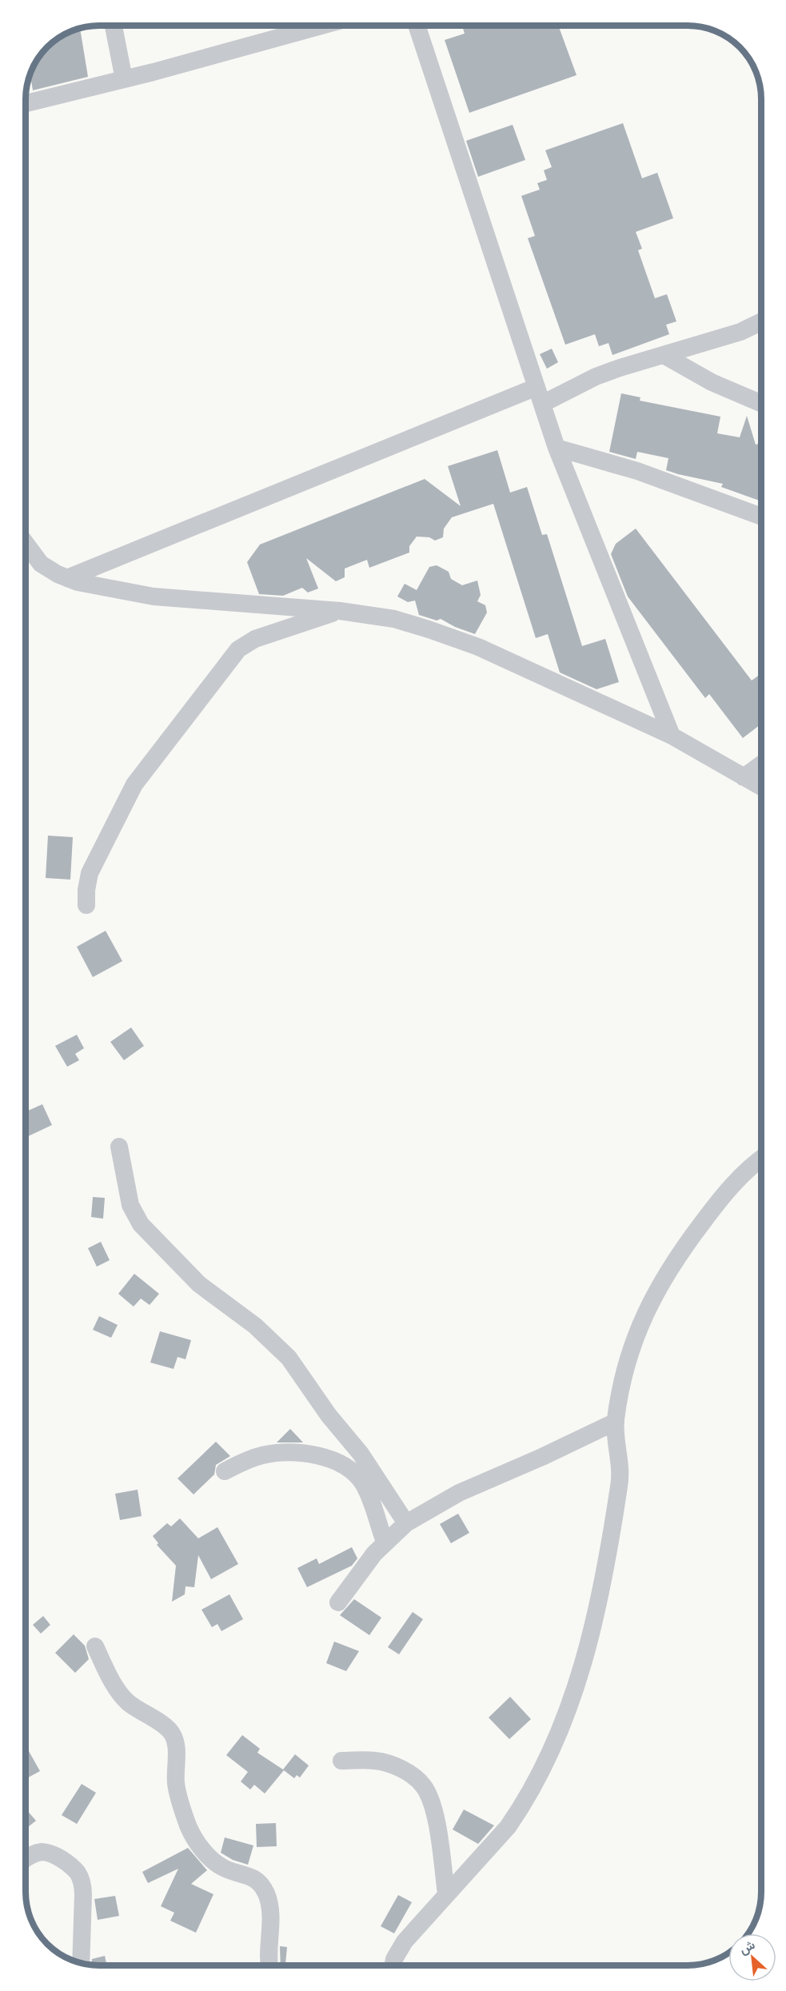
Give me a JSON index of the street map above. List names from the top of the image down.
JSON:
{
  "north": "top left"
}
